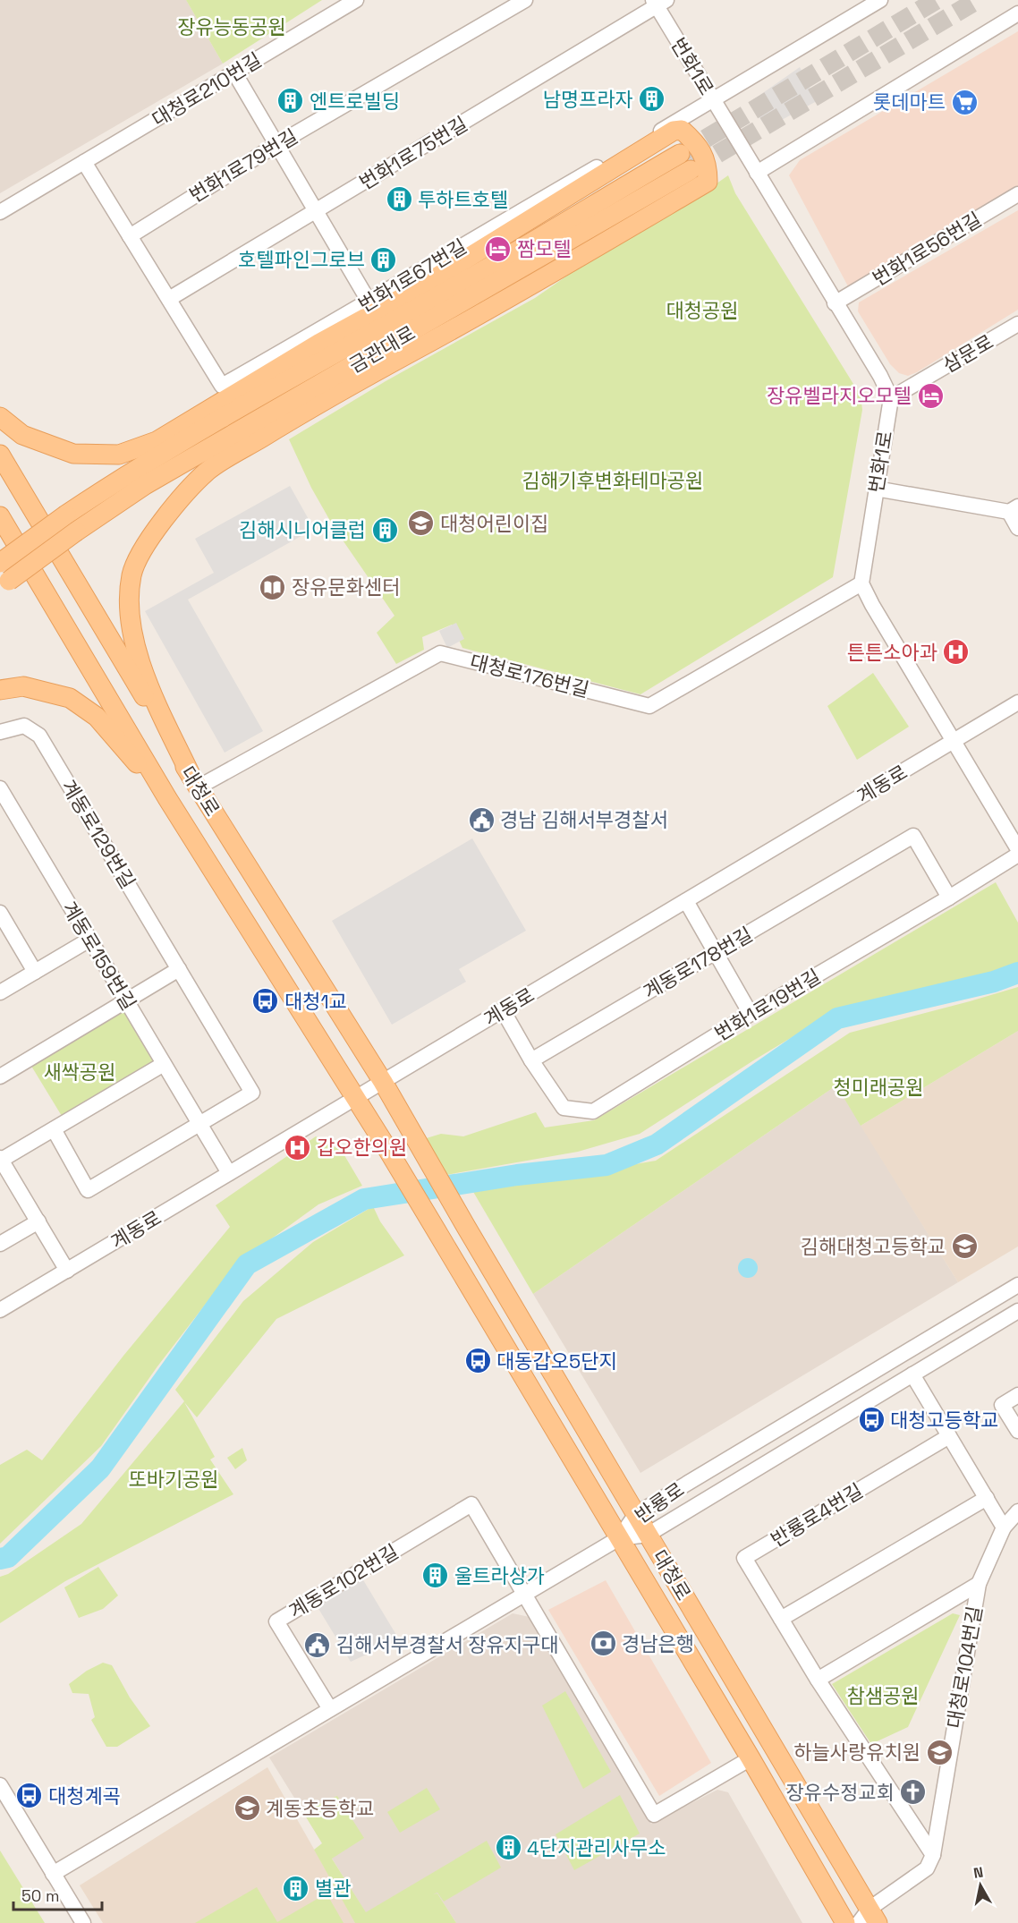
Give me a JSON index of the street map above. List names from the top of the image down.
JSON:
{
  "streets": {
    "main road": ["금관대로", "대청로"],
    "street": [
      "번화1로",
      "대청로210번길",
      "번화1로75번길",
      "번화1로79번길",
      "번화1로56번길",
      "번화1로67번길",
      "삼문로",
      "대청로176번길",
      "계동로",
      "계동로129번길",
      "계동로159번길",
      "계동로178번길",
      "번화1로19번길",
      "반룡로",
      "반룡로4번길",
      "계동로102번길",
      "대청로104번길"
    ]
  },
  "crossings": [
    ["번화1로", "번화1로75번길"],
    ["번화1로", "번화1로56번길"],
    ["번화1로", "번화1로67번길"],
    ["번화1로", "삼문로"],
    ["번화1로", "대청로176번길"],
    ["대청로176번길", "대청로"],
    ["계동로", "대청로"],
    ["계동로", "계동로159번길"],
    ["대청로", "반룡로"],
    ["대청로", "대청로104번길"],
    ["계동로178번길", "번화1로19번길"],
    ["반룡로4번길", "대청로104번길"]
  ],
  "parks": [
    "장유능동공원",
    "대청공원",
    "김해기후변화테마공원",
    "새싹공원",
    "청미래공원",
    "또바기공원",
    "참샘공원"
  ],
  "places": {
    "building": [
      "남명프라자",
      "엔트로빌딩",
      "투하트호텔",
      "호텔파인그로브",
      "김해시니어클럽",
      "울트라상가",
      "4단지관리사무소",
      "별관"
    ],
    "supermarket": ["롯데마트"],
    "hotel": ["짬모텔", "장유벨라지오모텔"],
    "school or university": [
      "대청어린이집",
      "김해대청고등학교",
      "하늘사랑유치원",
      "계동초등학교"
    ],
    "library": ["장유문화센터"],
    "hospital": ["튼튼소아과", "갑오한의원"],
    "public building": ["경남 김해서부경찰서", "김해서부경찰서 장유지구대"],
    "bus stop": [
      "대청1교",
      "대동갑오5단지",
      "대청고등학교",
      "대청계곡"
    ],
    "bank": ["경남은행"],
    "church": ["장유수정교회"]
  },
  "scale_bar": "50 m",
  "north": "top"
}
